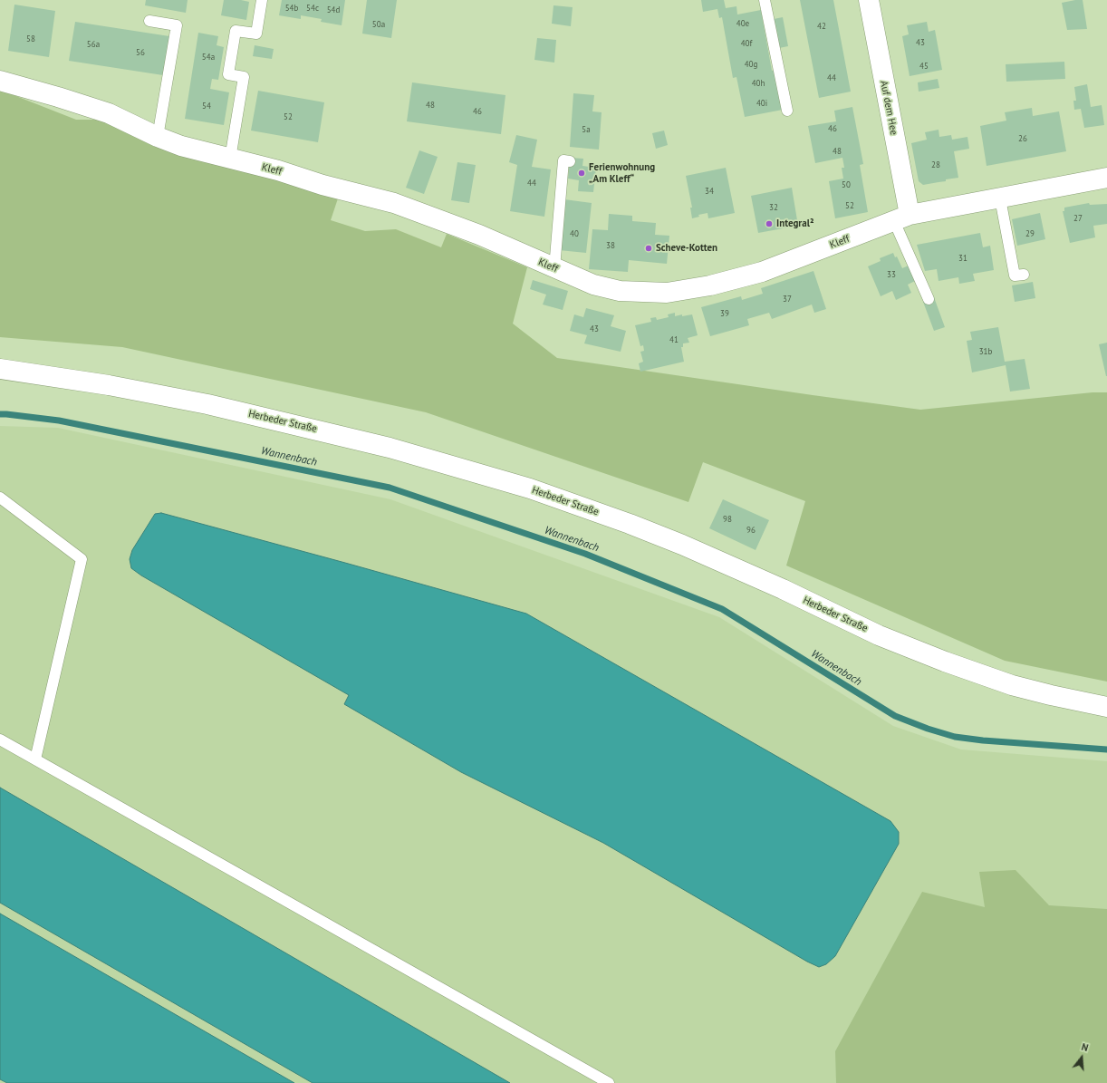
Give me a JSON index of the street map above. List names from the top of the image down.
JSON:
{
  "streets": {
    "street": ["Auf dem Hee", "Kleff", "Herbeder Straße"]
  },
  "crossings": [
    ["Auf dem Hee", "Kleff"]
  ],
  "water": ["Wannenbach"],
  "places": ["Ferienwohnung „Am Kleff“", "Integral²", "Scheve-Kotten"],
  "house_numbers": [
    "54b",
    "54c",
    "54d",
    "40e",
    "50a",
    "42",
    "58",
    "43",
    "40f",
    "56a",
    "56",
    "54a",
    "40g",
    "45",
    "44",
    "40h",
    "40i",
    "48",
    "54",
    "46",
    "52",
    "46",
    "5a",
    "26",
    "48",
    "28",
    "44",
    "50",
    "34",
    "52",
    "32",
    "27",
    "40",
    "29",
    "38",
    "31",
    "33",
    "37",
    "39",
    "43",
    "41",
    "31b",
    "98",
    "96"
  ],
  "north": "top"
}
